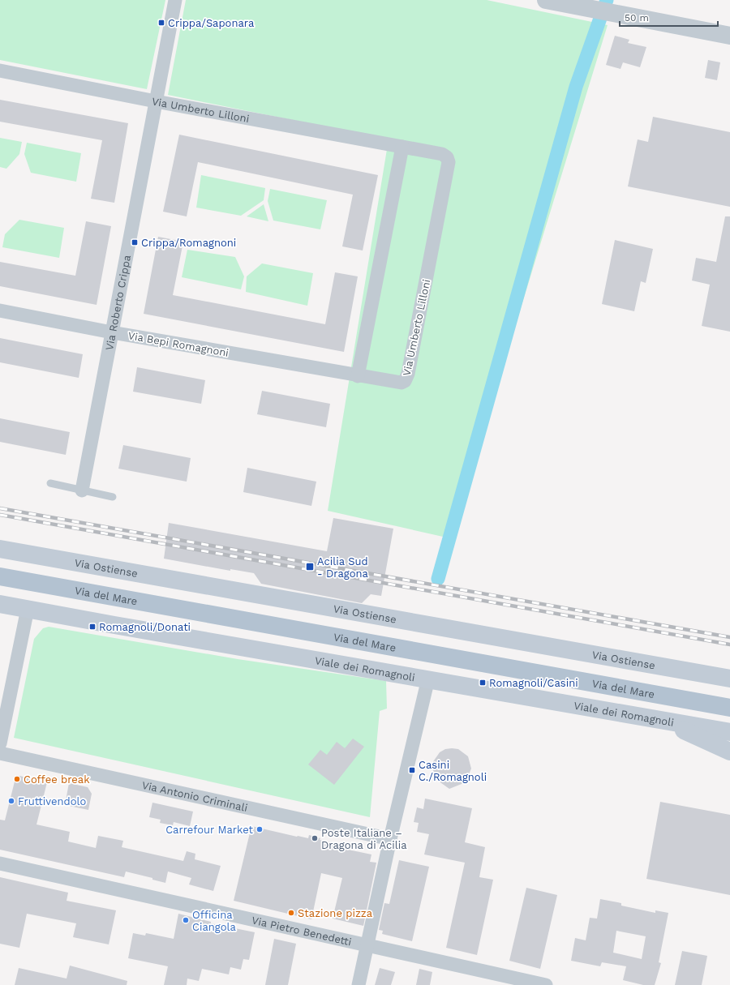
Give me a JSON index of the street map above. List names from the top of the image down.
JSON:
{
  "streets": {
    "main road": ["Via Ostiense", "Via del Mare", "Viale dei Romagnoli"],
    "street": [
      "Via Umberto Lilloni",
      "Via Roberto Crippa",
      "Via Bepi Romagnoni",
      "Via Antonio Criminali",
      "Via Pietro Benedetti"
    ]
  },
  "crossings": [
    ["Via Umberto Lilloni", "Via Roberto Crippa"],
    ["Via Umberto Lilloni", "Via Bepi Romagnoni"],
    ["Via Roberto Crippa", "Via Bepi Romagnoni"]
  ],
  "places": {
    "transit": [
      "Crippa/Saponara",
      "Crippa/Romagnoni",
      "Acilia Sud - Dragona",
      "Romagnoli/Donati",
      "Romagnoli/Casini",
      "Casini C./Romagnoli"
    ],
    "other": [
      "Coffee break",
      "Fruttivendolo",
      "Carrefour Market",
      "Poste Italiane – Dragona di Acilia",
      "Stazione pizza",
      "Officina Ciangola"
    ]
  },
  "scale_bar": "50 m"
}
